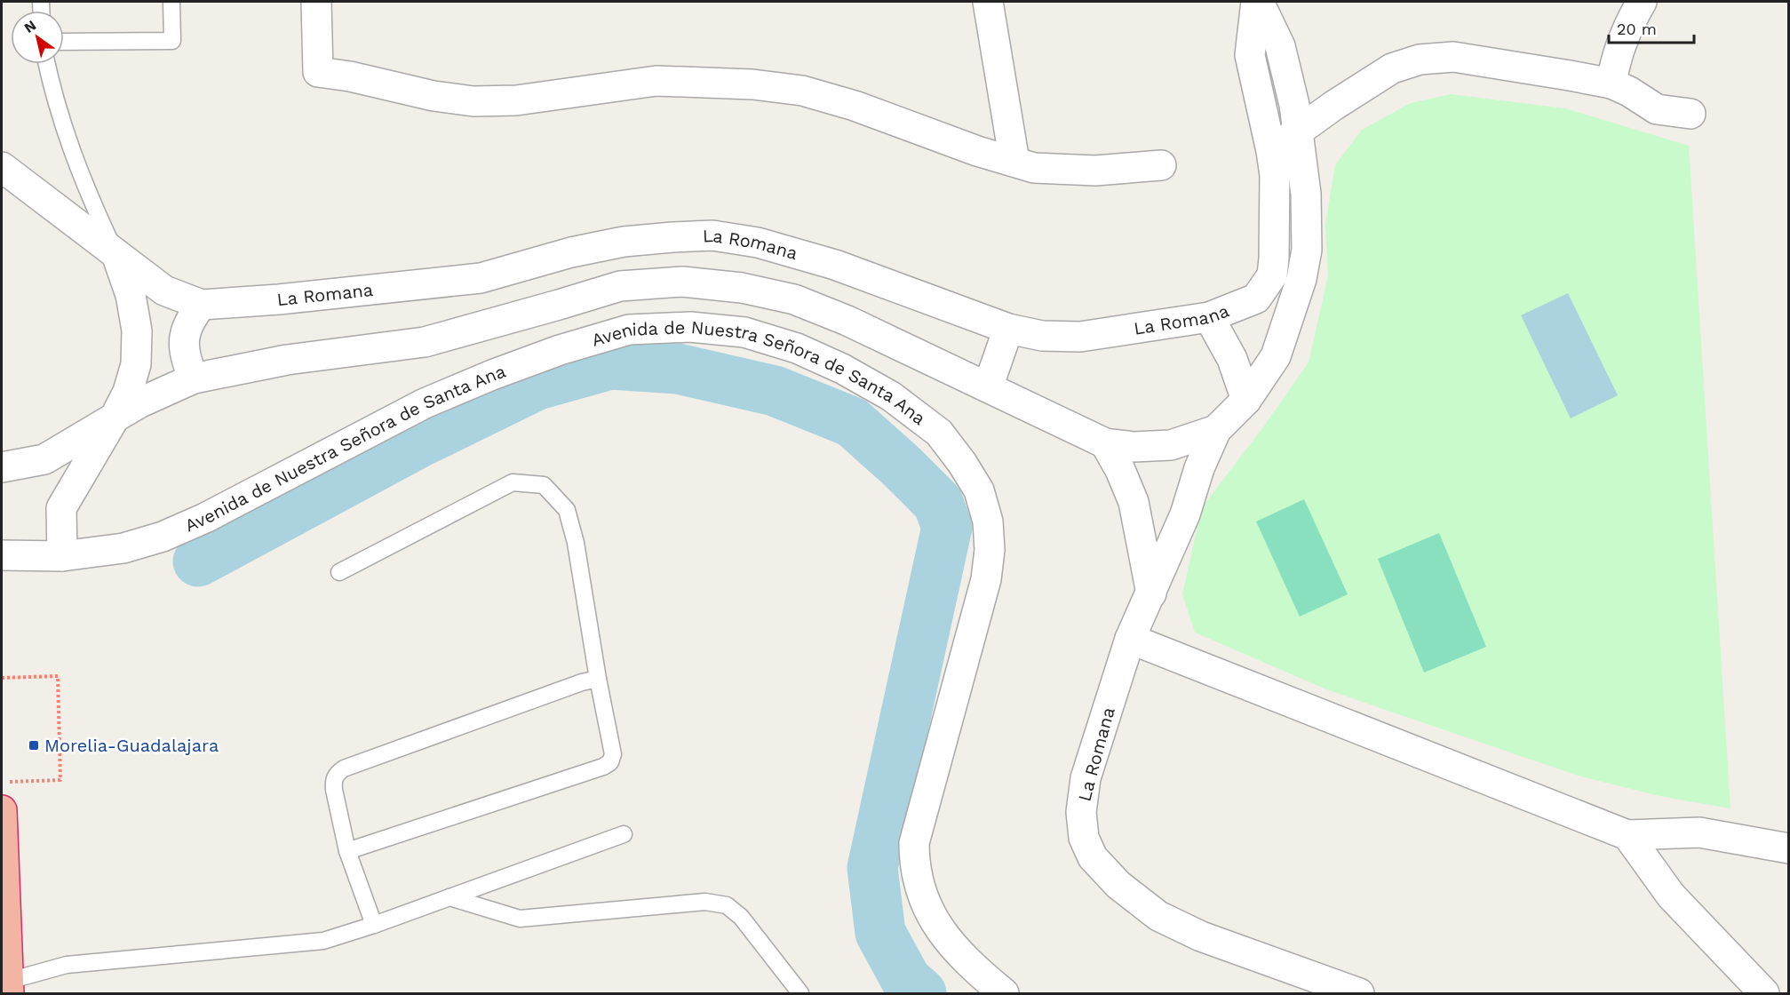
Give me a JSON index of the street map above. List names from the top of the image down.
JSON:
{
  "streets": {
    "street": ["La Romana", "Avenida de Nuestra Señora de Santa Ana"]
  },
  "crossings": [
    ["La Romana", "Avenida de Nuestra Señora de Santa Ana"]
  ],
  "places": {
    "transit": ["Morelia-Guadalajara"]
  },
  "scale_bar": "20 m",
  "north": "top left"
}
